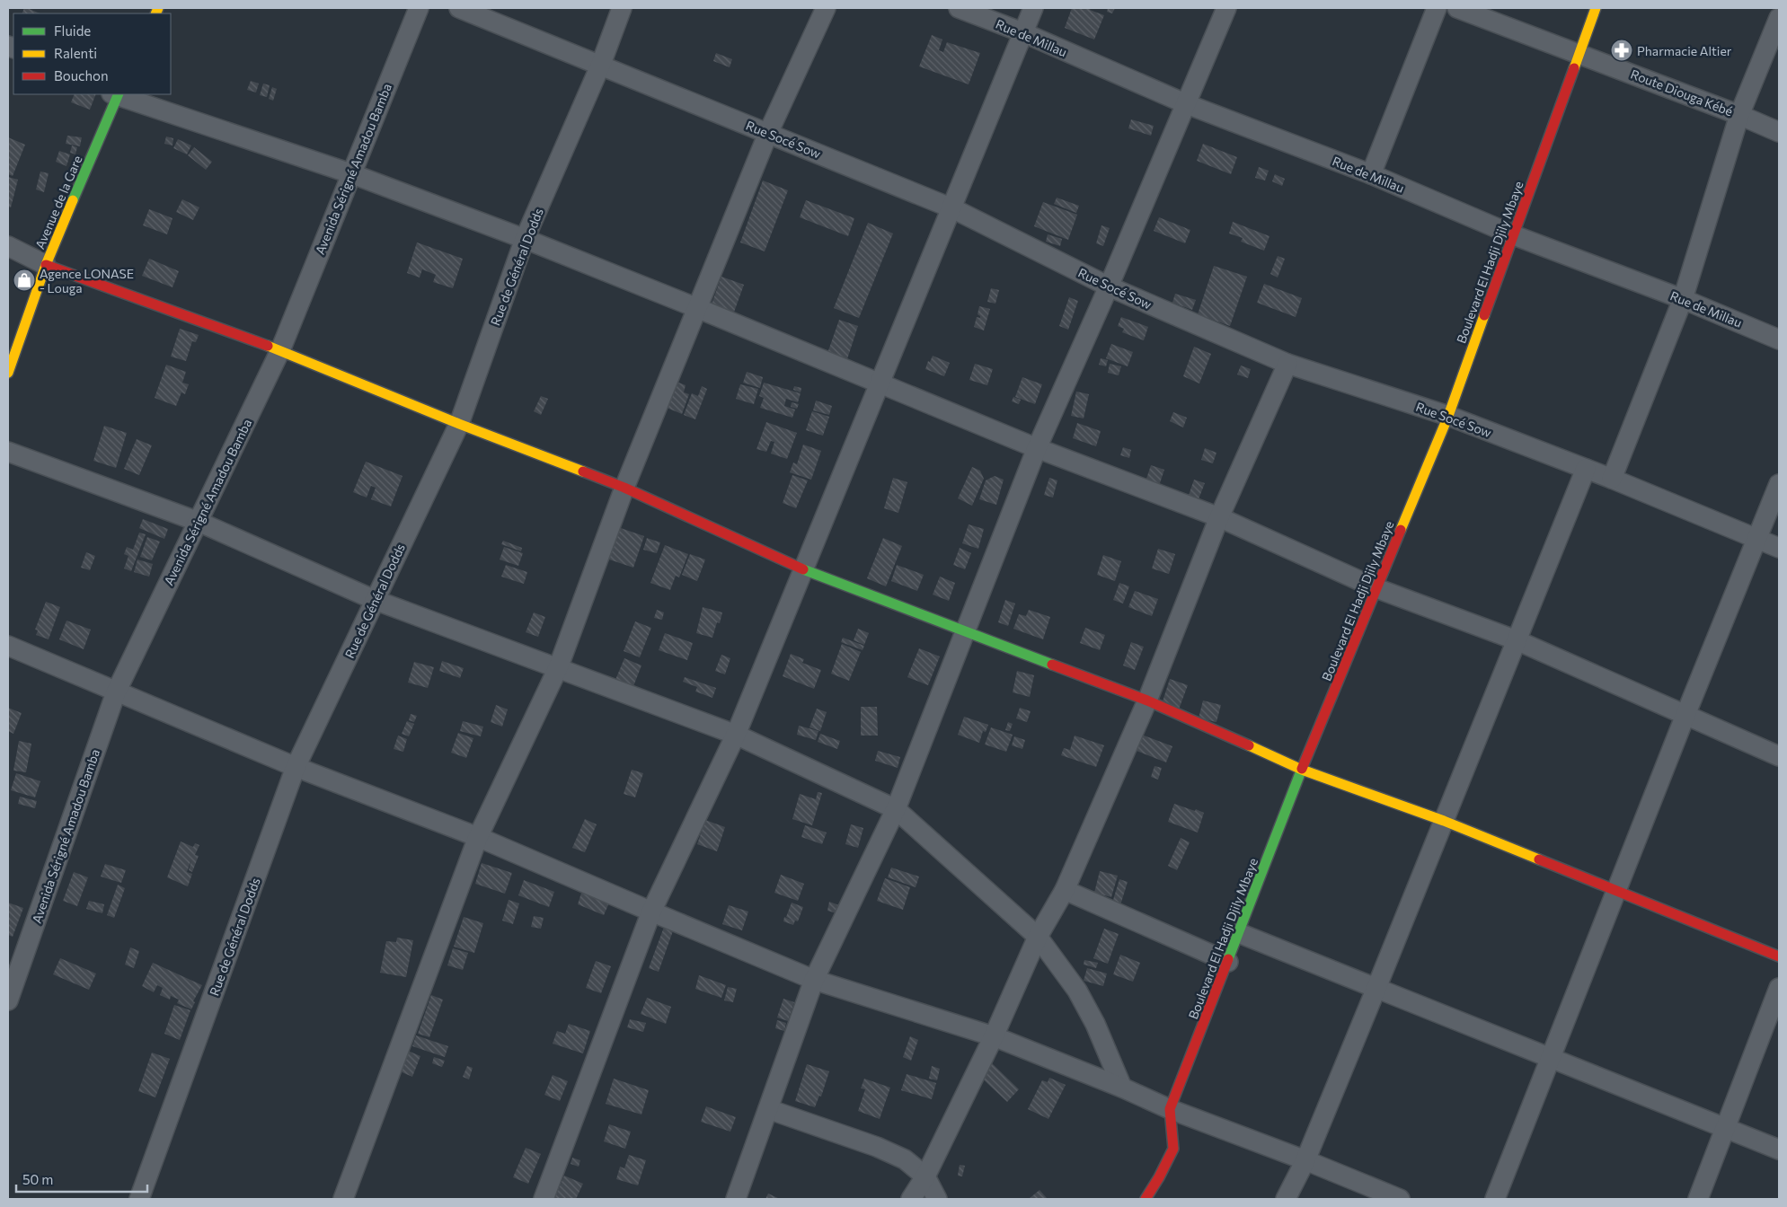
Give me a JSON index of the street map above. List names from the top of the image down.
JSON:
{
  "streets": {
    "street": [
      "Rue de Millau",
      "Route Diouga Kébé",
      "Rue Socé Sow",
      "Avenida Sérigné Amadou Bamba",
      "Avenue de la Gare",
      "Boulevard El Hadji Djily Mbaye",
      "Rue de Général Dodds"
    ]
  },
  "crossings": [
    ["Rue de Millau", "Boulevard El Hadji Djily Mbaye"],
    ["Route Diouga Kébé", "Boulevard El Hadji Djily Mbaye"],
    ["Rue Socé Sow", "Boulevard El Hadji Djily Mbaye"],
    ["Rue Socé Sow", "Rue de Général Dodds"]
  ],
  "places": {
    "pharmacy": ["Pharmacie Altier"],
    "shop": ["Agence LONASE - Louga"]
  },
  "legend": ["Fluide", "Ralenti", "Bouchon"],
  "scale_bar": "50 m"
}
